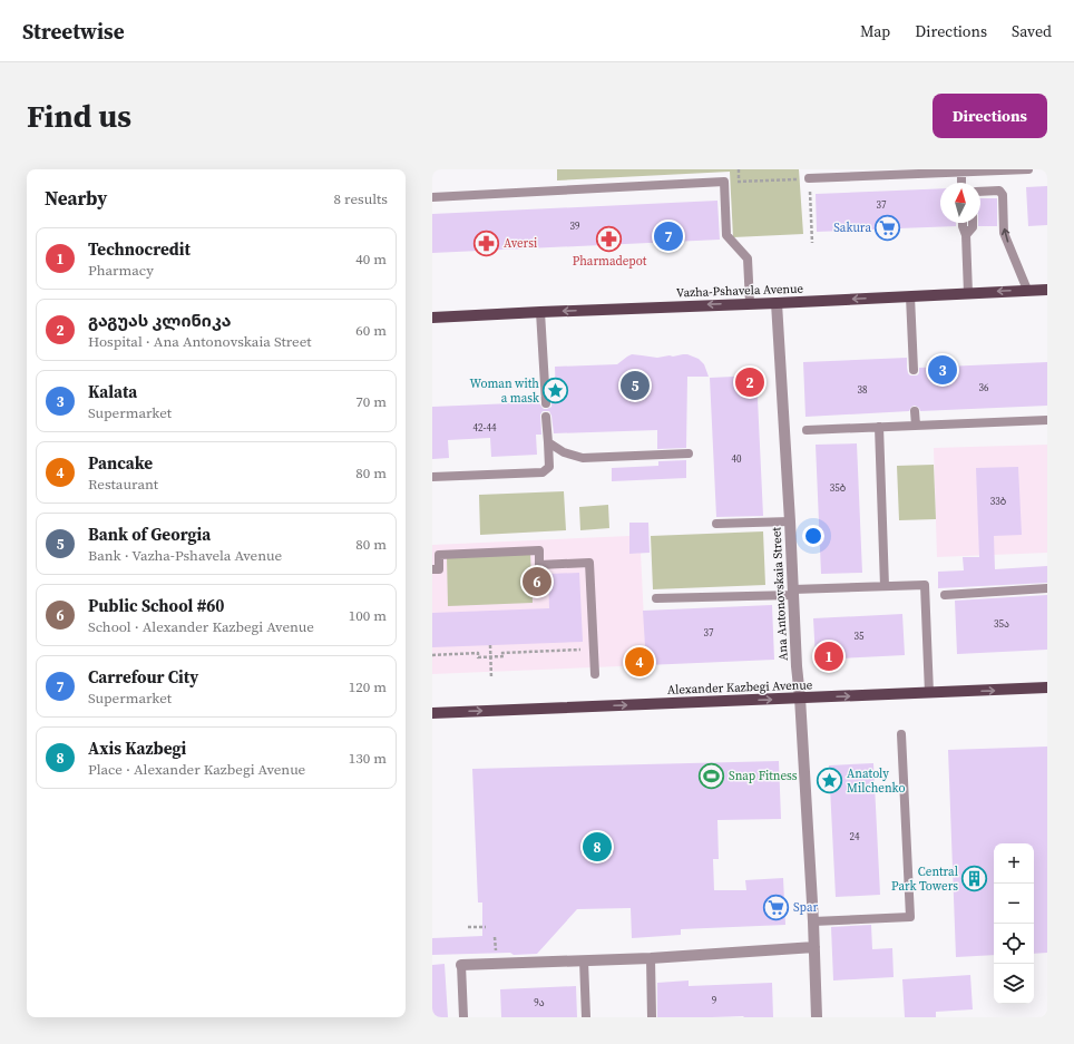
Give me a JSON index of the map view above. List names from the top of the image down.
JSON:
{
  "streets": {
    "main road": ["Vazha-Pshavela Avenue", "Alexander Kazbegi Avenue"],
    "street": ["Ana Antonovskaia Street"]
  },
  "crossings": [
    ["Vazha-Pshavela Avenue", "Ana Antonovskaia Street"],
    ["Ana Antonovskaia Street", "Alexander Kazbegi Avenue"]
  ],
  "one_way": ["Vazha-Pshavela Avenue", "Alexander Kazbegi Avenue"],
  "places": {
    "supermarket": ["Sakura", "Spar"],
    "pharmacy": ["Pharmadepot", "Aversi"],
    "place": ["Woman with a mask", "Anatoly Milchenko"],
    "sports": ["Snap Fitness"],
    "building": ["Central Park Towers"]
  },
  "house_numbers": [
    "37",
    "39",
    "36",
    "38",
    "42-44",
    "40",
    "35ბ",
    "33ბ",
    "35ა",
    "37",
    "35",
    "24",
    "9",
    "9ა"
  ],
  "north": "top",
  "page": {
    "header": "Streetwise",
    "nav": ["Map", "Directions", "Saved"],
    "buttons": "Directions",
    "title": "Find us",
    "heading": ["Nearby", "8 results"],
    "pins": [
      "7",
      "3",
      "2",
      "5",
      "6",
      "1",
      "4",
      "8"
    ],
    "list": [
      {
        "mark": "1",
        "name": "Technocredit",
        "note": "Pharmacy",
        "value": "40 m"
      },
      {
        "mark": "2",
        "name": "გაგუას კლინიკა",
        "note": "Hospital · Ana Antonovskaia Street",
        "value": "60 m"
      },
      {
        "mark": "3",
        "name": "Kalata",
        "note": "Supermarket",
        "value": "70 m"
      },
      {
        "mark": "4",
        "name": "Pancake",
        "note": "Restaurant",
        "value": "80 m"
      },
      {
        "mark": "5",
        "name": "Bank of Georgia",
        "note": "Bank · Vazha-Pshavela Avenue",
        "value": "80 m"
      },
      {
        "mark": "6",
        "name": "Public School #60",
        "note": "School · Alexander Kazbegi Avenue",
        "value": "100 m"
      },
      {
        "mark": "7",
        "name": "Carrefour City",
        "note": "Supermarket",
        "value": "120 m"
      },
      {
        "mark": "8",
        "name": "Axis Kazbegi",
        "note": "Place · Alexander Kazbegi Avenue",
        "value": "130 m"
      }
    ],
    "map_buttons": ["+", "−"]
  }
}
